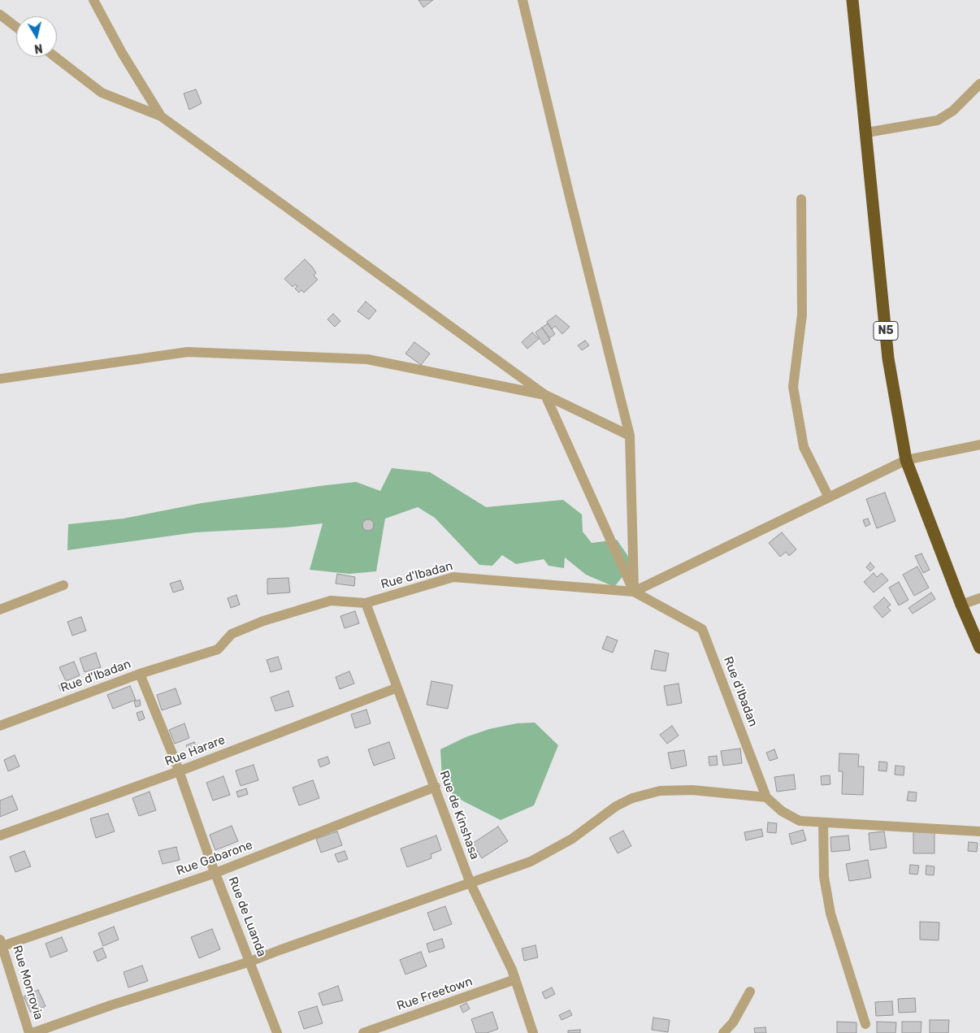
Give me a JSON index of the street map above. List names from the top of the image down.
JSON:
{
  "streets": {
    "highway": ["N5"],
    "street": [
      "Rue d'Ibadan",
      "Rue Harare",
      "Rue de Kinshasa",
      "Rue Gabarone",
      "Rue de Luanda",
      "Rue Monrovia",
      "Rue Freetown"
    ]
  },
  "crossings": [
    ["Rue d'Ibadan", "Rue de Kinshasa"],
    ["Rue d'Ibadan", "Rue de Luanda"],
    ["Rue Harare", "Rue de Kinshasa"],
    ["Rue Harare", "Rue de Luanda"],
    ["Rue de Kinshasa", "Rue Gabarone"],
    ["Rue de Kinshasa", "Rue Freetown"],
    ["Rue Gabarone", "Rue de Luanda"],
    ["Rue Gabarone", "Rue Monrovia"]
  ],
  "north": "bottom"
}
